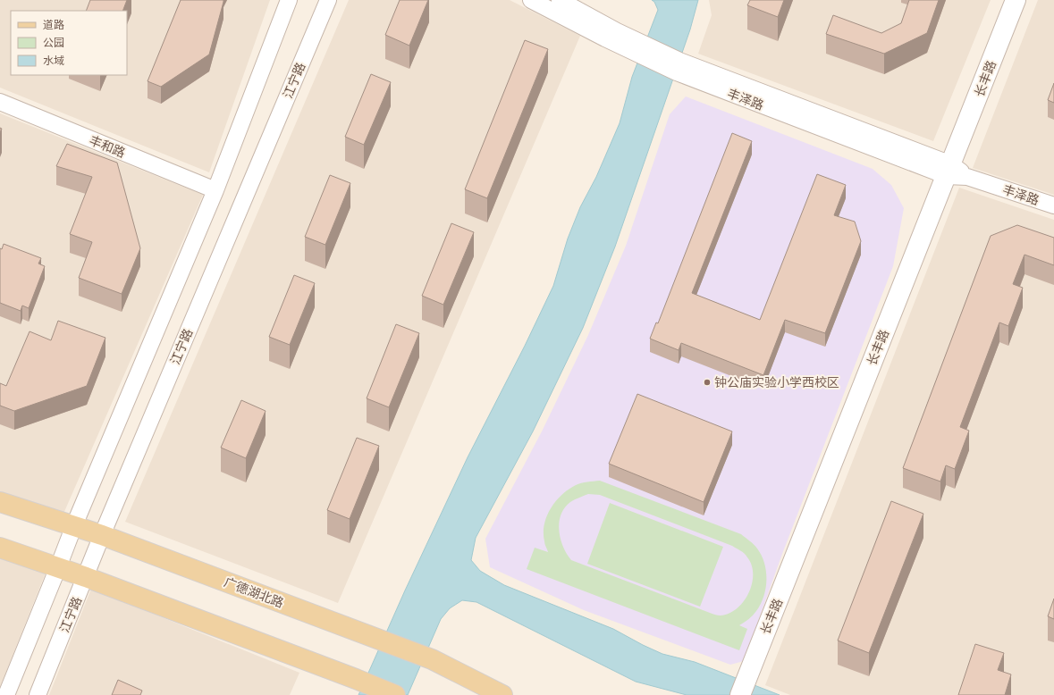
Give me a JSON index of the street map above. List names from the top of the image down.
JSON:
{
  "streets": {
    "main road": ["广德湖北路"],
    "street": [
      "长丰路",
      "江宁路",
      "丰泽路",
      "丰和路"
    ]
  },
  "crossings": [
    ["长丰路", "丰泽路"],
    ["江宁路", "广德湖北路"]
  ],
  "places": ["钟公庙实验小学西校区"],
  "legend": ["道路", "公园", "水域"]
}
